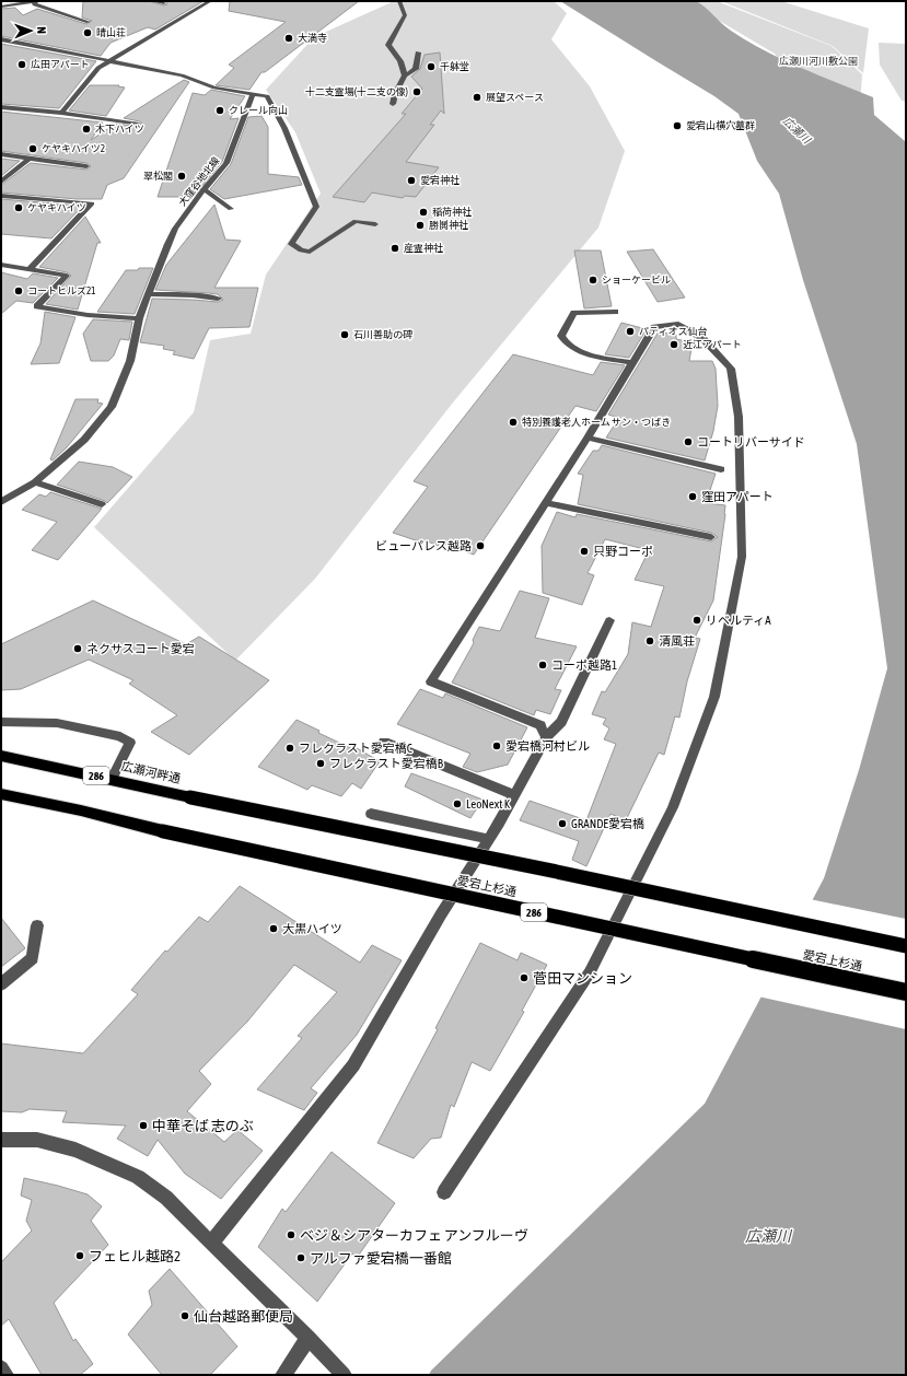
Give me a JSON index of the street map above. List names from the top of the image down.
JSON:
{
  "streets": {
    "highway": ["広瀬河畔通", "286", "愛宕上杉通"],
    "street": ["大窪谷地北線"]
  },
  "water": ["広瀬川"],
  "parks": ["広瀬川河川敷公園"],
  "places": [
    "晴山荘",
    "大満寺",
    "広田アパート",
    "千躰堂",
    "十二支霊場(十二支の像)",
    "展望スペース",
    "クレール向山",
    "愛宕山横穴墓群",
    "木下ハイツ",
    "ケヤキハイツ2",
    "翠松閣",
    "愛宕神社",
    "ケヤキハイツ",
    "稲荷神社",
    "勝鬨神社",
    "産霊神社",
    "ショーケービル",
    "コートヒルズ21",
    "パティオス仙台",
    "石川善助の碑",
    "近江アパート",
    "特別養護老人ホーム サン・つばき",
    "コートリバーサイド",
    "窪田アパート",
    "ビューパレス越路",
    "只野コーポ",
    "リベルティA",
    "清風荘",
    "ネクサスコート愛宕",
    "コーポ越路1",
    "愛宕橋河村ビル",
    "フレクラスト愛宕橋C",
    "フレクラスト愛宕橋B",
    "LeoNext K",
    "GRANDE愛宕橋",
    "大黒ハイツ",
    "菅田マンション",
    "中華そば 志のぶ",
    "ベジ＆シアターカフェ アンフルーヴ",
    "フェヒル越路2",
    "アルファ愛宕橋一番館",
    "仙台越路郵便局"
  ],
  "north": "right"
}
